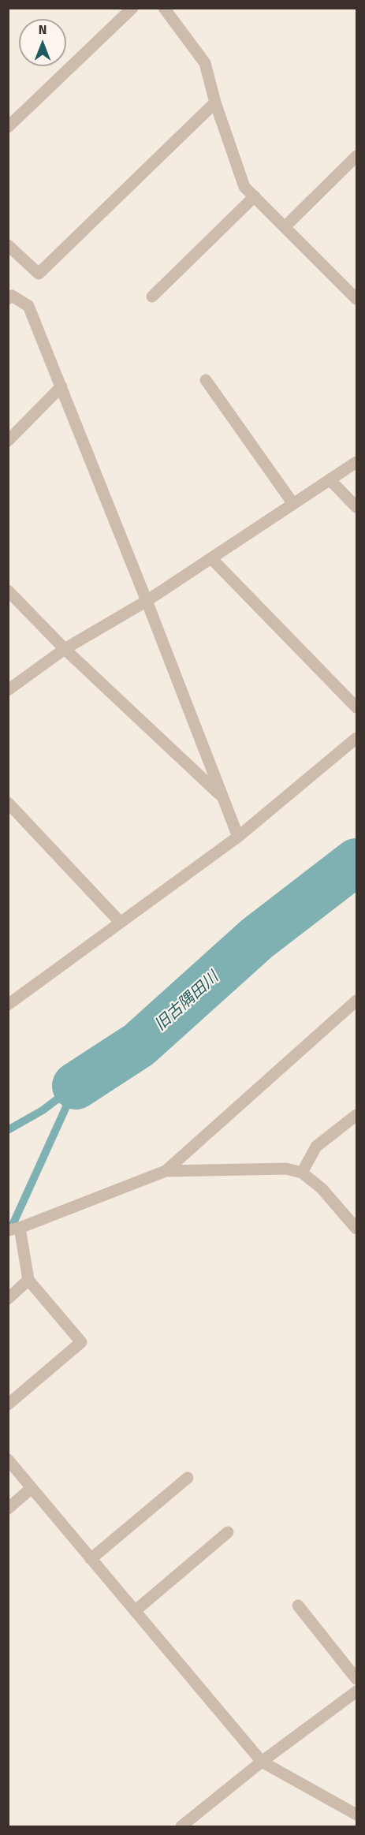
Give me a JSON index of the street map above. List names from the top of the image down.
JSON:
{
  "water": ["旧古隅田川"],
  "north": "top"
}
